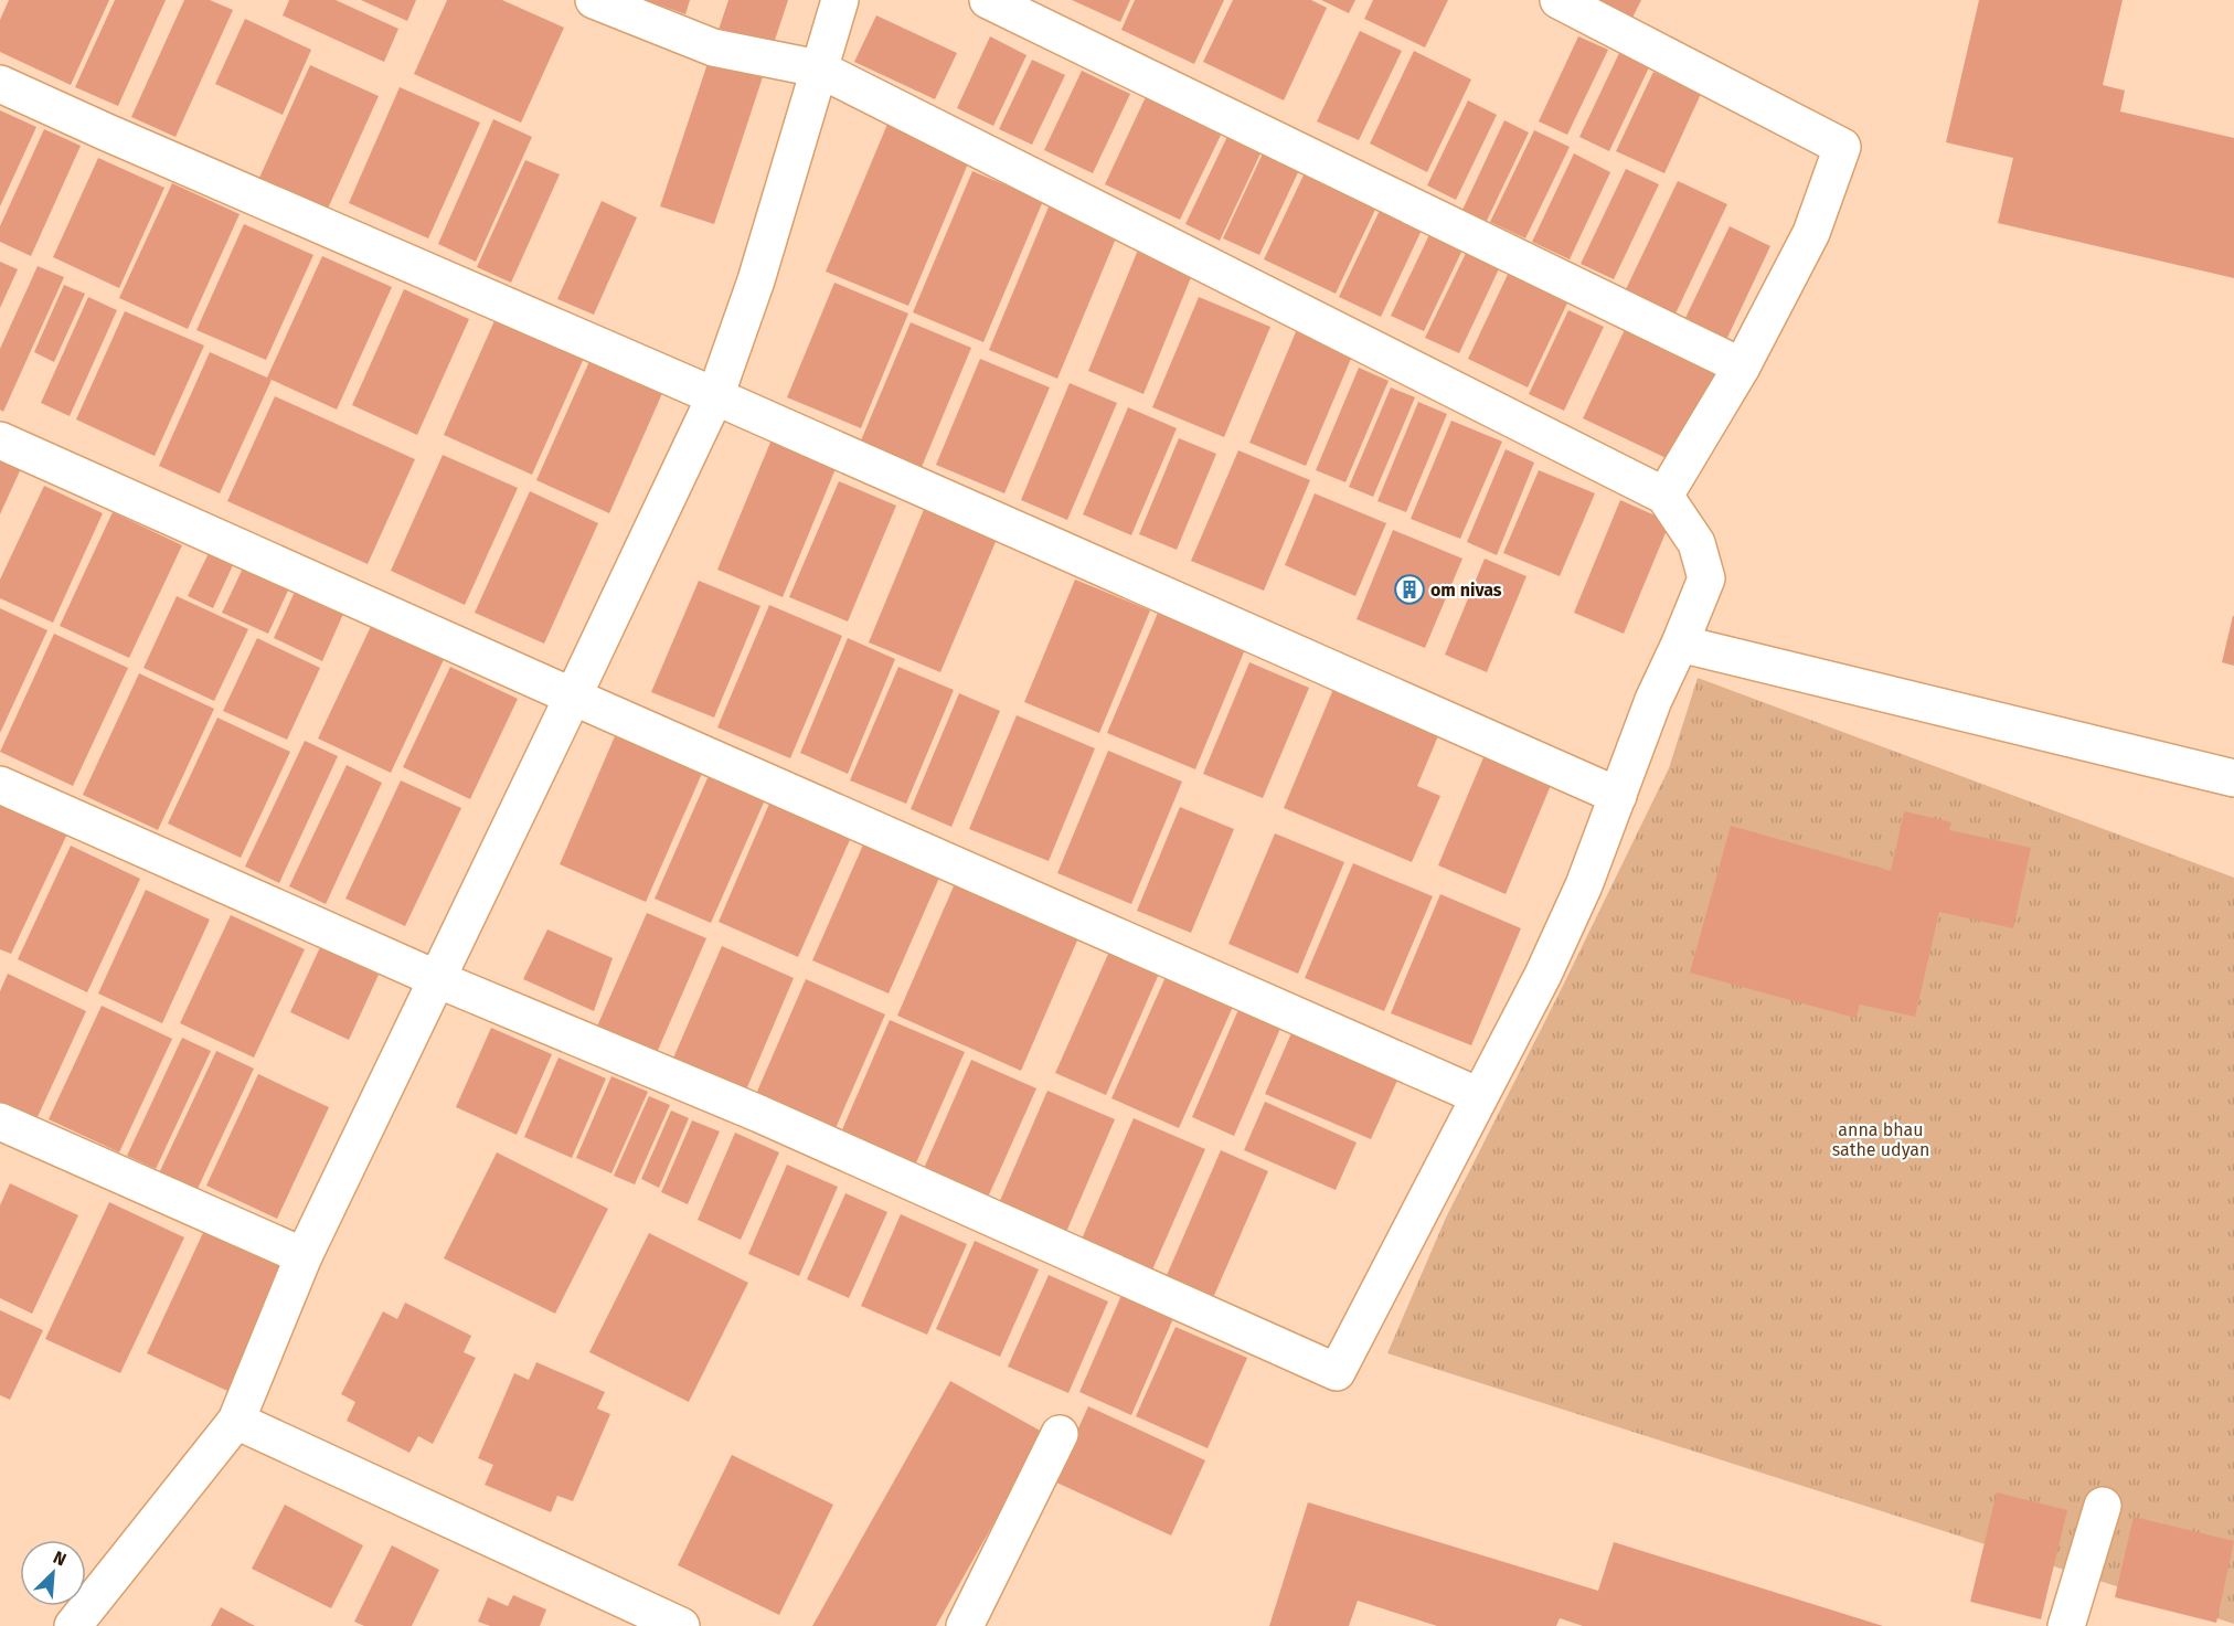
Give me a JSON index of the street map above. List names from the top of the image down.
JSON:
{
  "parks": ["anna bhau sathe udyan"],
  "places": {
    "building": ["om nivas"]
  },
  "north": "top right"
}
